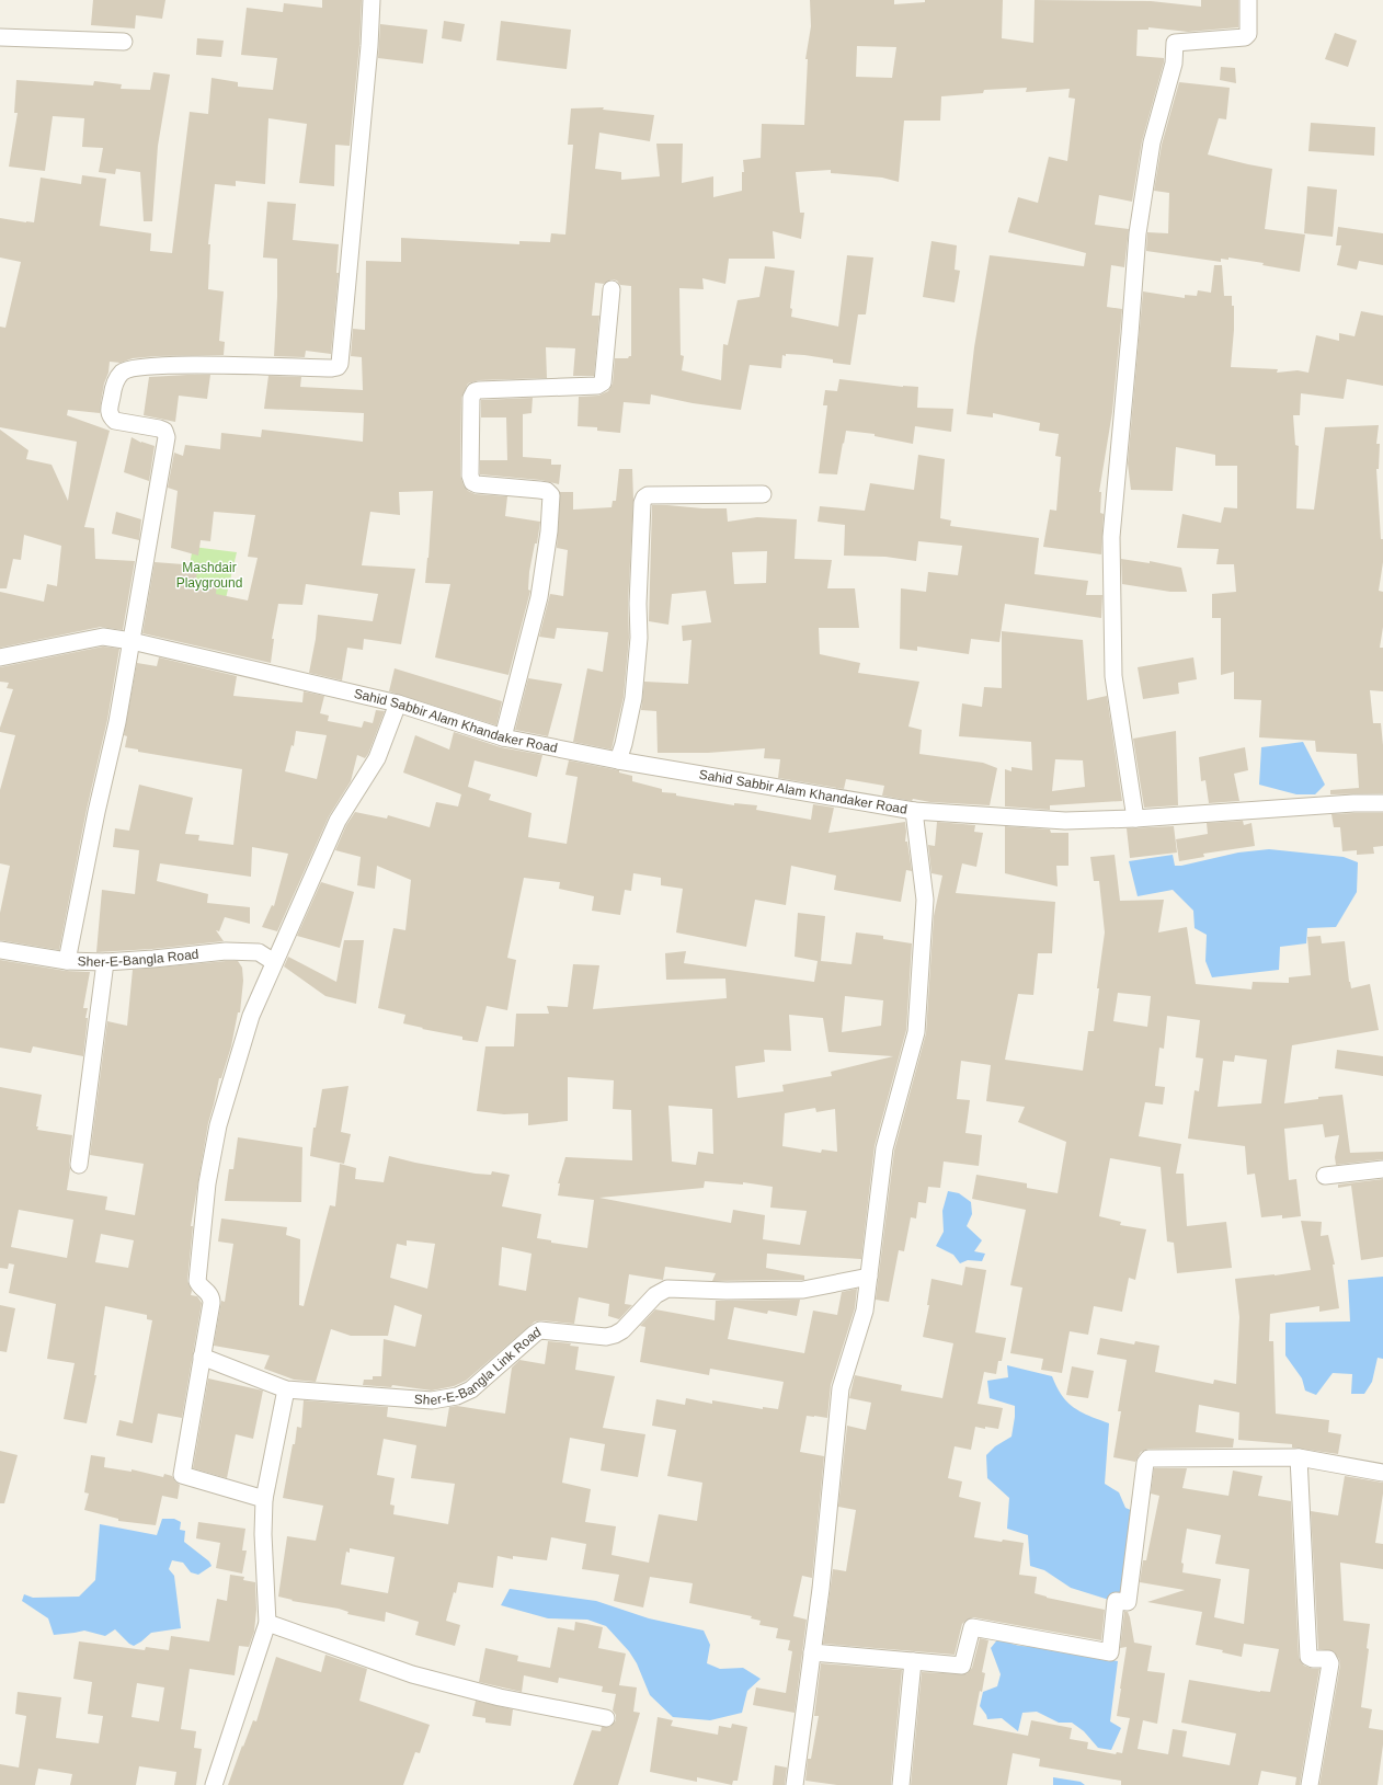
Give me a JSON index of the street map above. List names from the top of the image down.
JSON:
{
  "streets": {
    "street": ["Sahid Sabbir Alam Khandaker Road", "Sher-E-Bangla Road", "Sher-E-Bangla Link Road"]
  },
  "parks": ["Mashdair Playground"]
}
